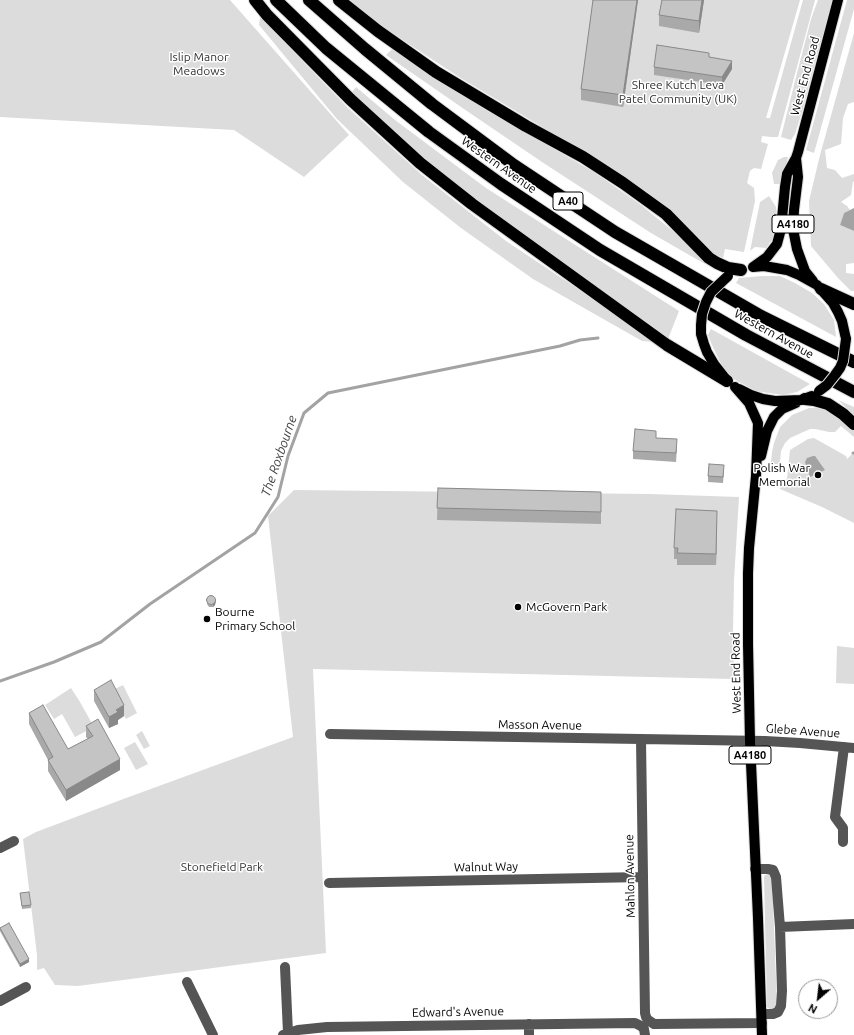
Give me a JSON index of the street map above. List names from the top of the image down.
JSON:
{
  "streets": {
    "highway": ["Western Avenue", "A40"],
    "main road": ["West End Road", "A4180"],
    "street": [
      "Masson Avenue",
      "Glebe Avenue",
      "Walnut Way",
      "Mahlon Avenue",
      "Edward's Avenue"
    ]
  },
  "crossings": [
    ["West End Road", "Masson Avenue"],
    ["West End Road", "Glebe Avenue"],
    ["West End Road", "Mahlon Avenue"],
    ["Masson Avenue", "Glebe Avenue"],
    ["Masson Avenue", "Mahlon Avenue"],
    ["Walnut Way", "Mahlon Avenue"]
  ],
  "water": ["The Roxbourne"],
  "parks": ["Islip Manor Meadows", "Shree Kutch Leva Patel Community (UK)", "Stonefield Park"],
  "places": ["Polish War Memorial", "McGovern Park", "Bourne Primary School"],
  "north": "bottom left"
}
